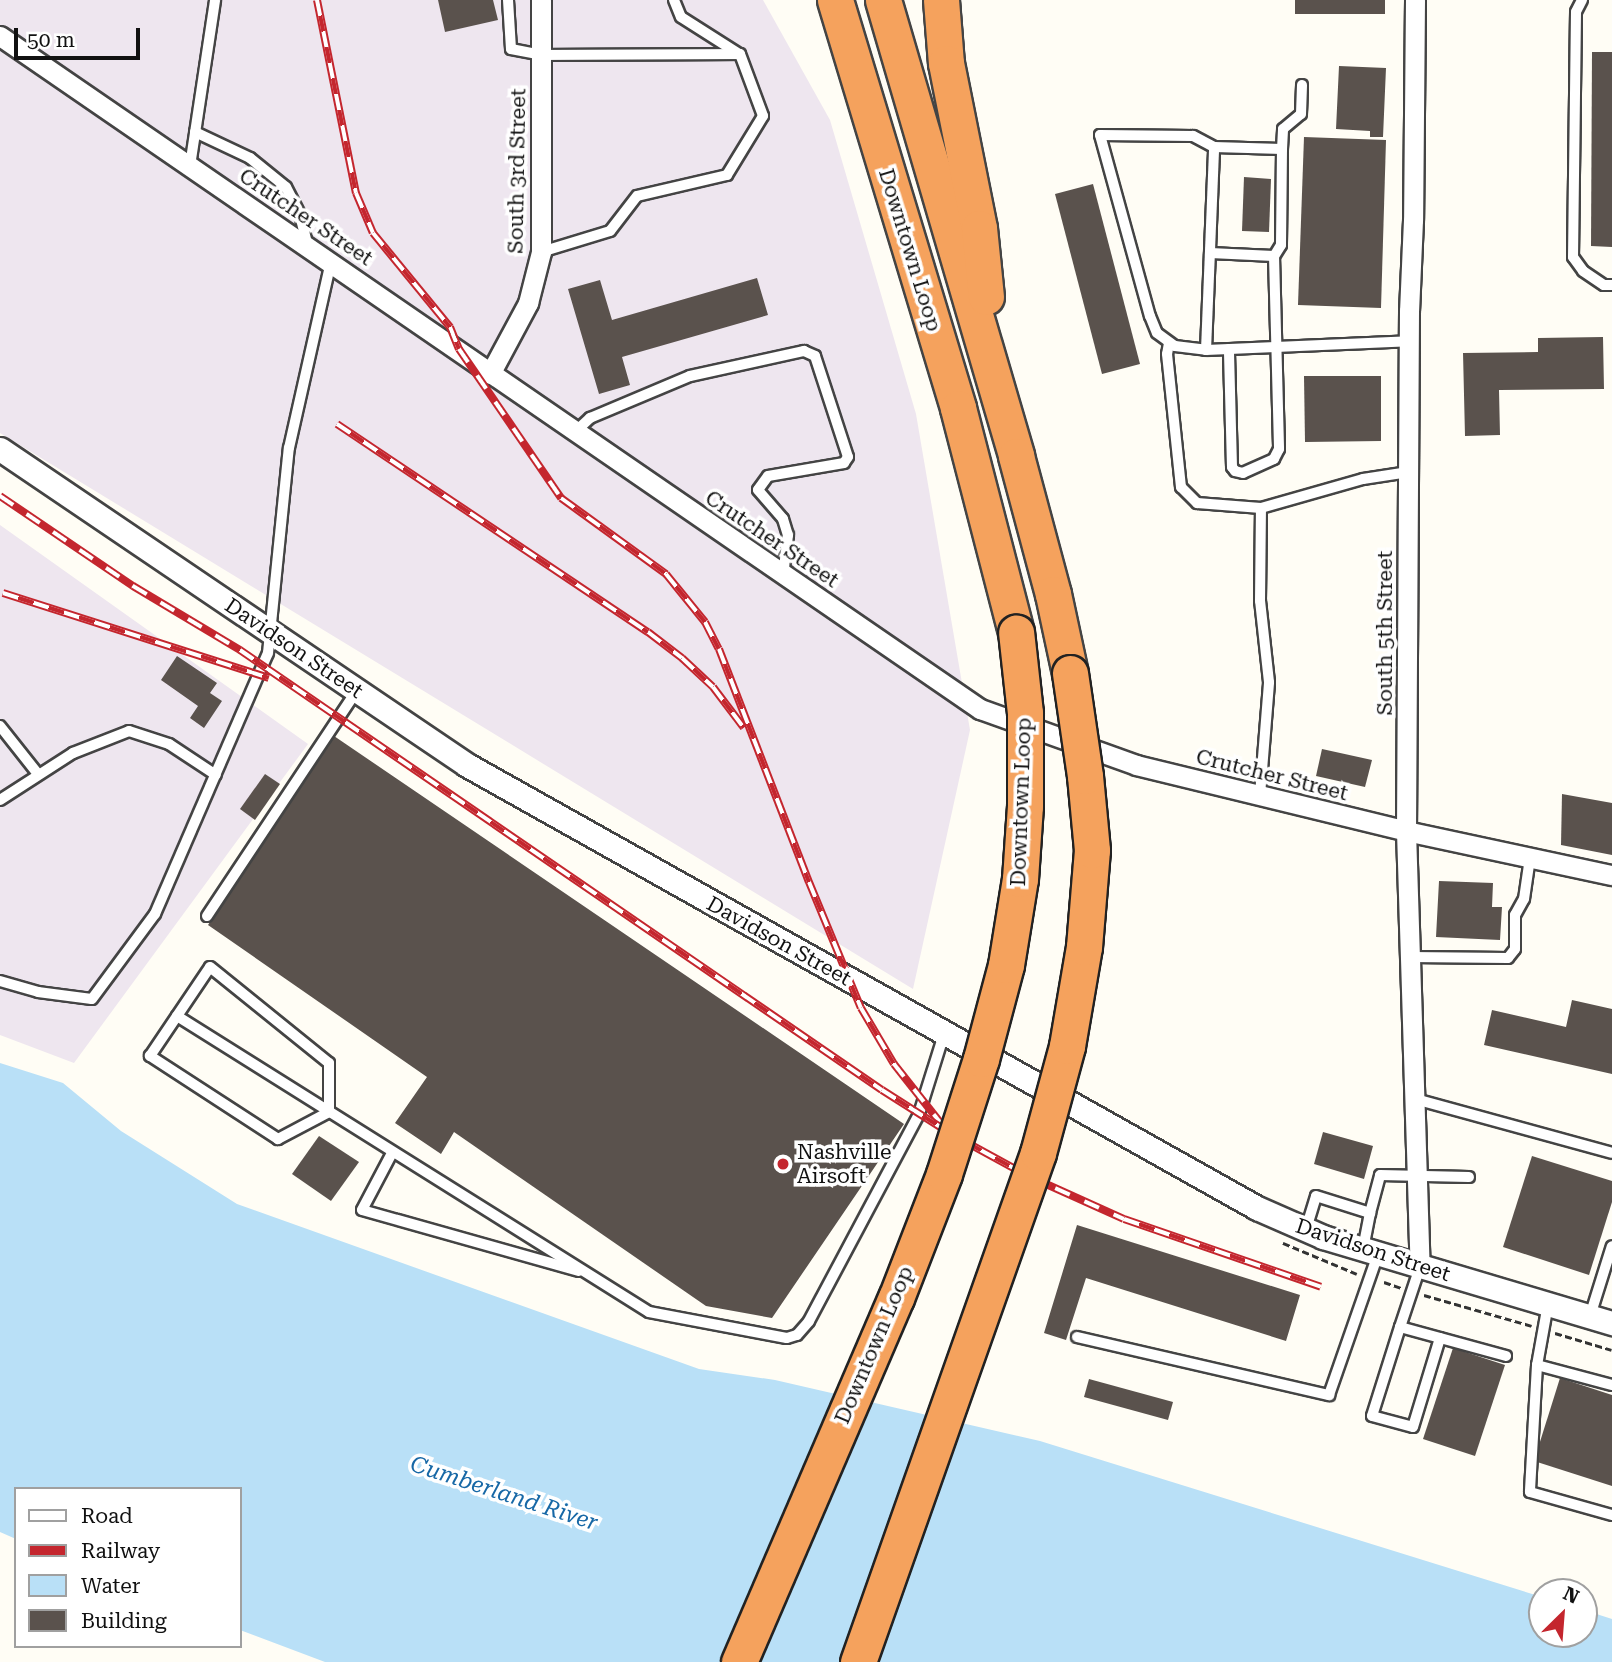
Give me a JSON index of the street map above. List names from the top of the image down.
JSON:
{
  "streets": {
    "highway": ["Downtown Loop"],
    "street": [
      "South 3rd Street",
      "Crutcher Street",
      "South 5th Street",
      "Davidson Street"
    ]
  },
  "crossings": [
    ["South 3rd Street", "Crutcher Street"],
    ["Crutcher Street", "South 5th Street"],
    ["South 5th Street", "Davidson Street"]
  ],
  "water": ["Cumberland River"],
  "places": ["Nashville Airsoft"],
  "legend": [
    "Road",
    "Railway",
    "Water",
    "Building"
  ],
  "scale_bar": "50 m",
  "north": "top right"
}
